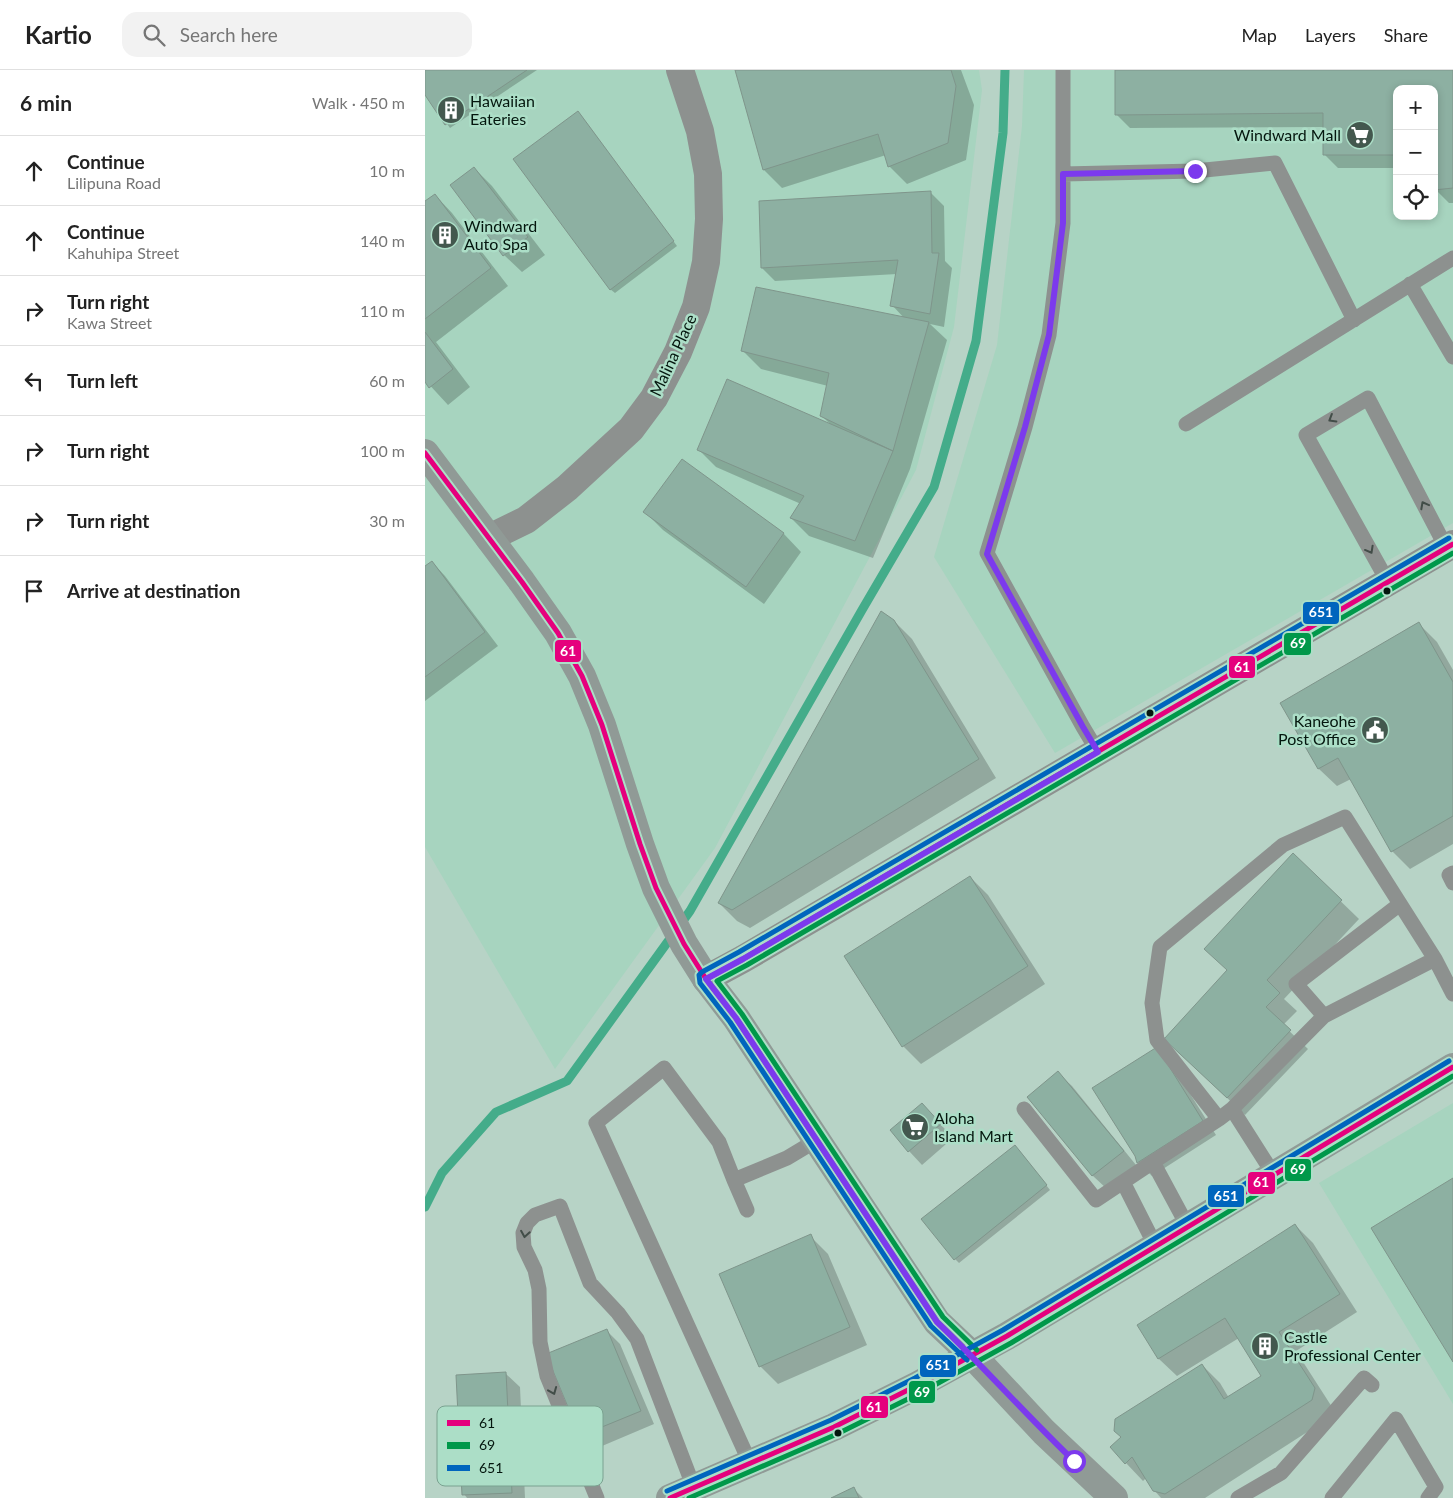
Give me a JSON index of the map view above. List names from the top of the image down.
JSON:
{
  "streets": {
    "street": ["Malina Place"]
  },
  "places": {
    "building": ["Hawaiian Eateries", "Windward Auto Spa", "Castle Professional Center"],
    "supermarket": ["Windward Mall", "Aloha Island Mart"],
    "public building": ["Kaneohe Post Office"]
  },
  "lines": ["transit line 61", "transit line 651", "transit line 69"],
  "legend": ["61", "69", "651"],
  "page": {
    "header": "Kartio",
    "search": "Search here",
    "nav": ["Map", "Layers", "Share"],
    "heading": ["6 min", "Walk · 450 m"],
    "map_buttons": ["+", "−"],
    "list": [
      ["Continue", "Lilipuna Road", "10 m"],
      ["Continue", "Kahuhipa Street", "140 m"],
      ["Turn right", "Kawa Street", "110 m"],
      ["Turn left", "60 m"],
      ["Turn right", "100 m"],
      ["Turn right", "30 m"],
      "Arrive at destination"
    ]
  }
}
